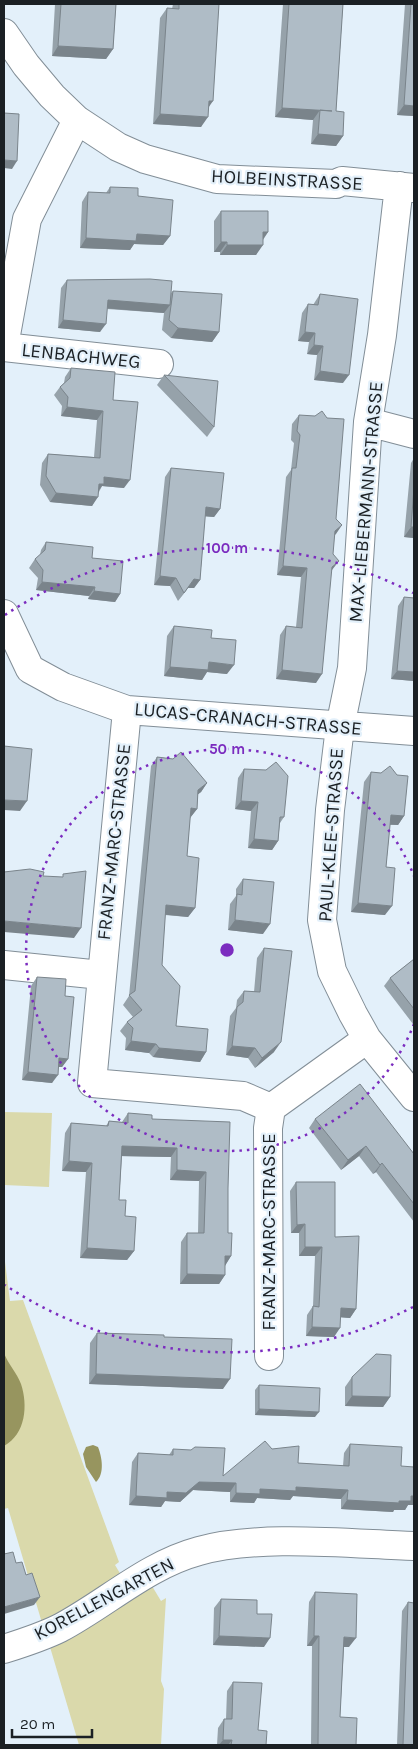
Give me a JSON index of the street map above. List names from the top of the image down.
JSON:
{
  "streets": {
    "street": [
      "HOLBEINSTRASSE",
      "LENBACHWEG",
      "MAX-LIEBERMANN-STRASSE",
      "LUCAS-CRANACH-STRASSE",
      "PAUL-KLEE-STRASSE",
      "FRANZ-MARC-STRASSE",
      "KORELLENGARTEN"
    ]
  },
  "crossings": [
    ["HOLBEINSTRASSE", "MAX-LIEBERMANN-STRASSE"],
    ["MAX-LIEBERMANN-STRASSE", "LUCAS-CRANACH-STRASSE"],
    ["MAX-LIEBERMANN-STRASSE", "PAUL-KLEE-STRASSE"],
    ["LUCAS-CRANACH-STRASSE", "PAUL-KLEE-STRASSE"],
    ["LUCAS-CRANACH-STRASSE", "FRANZ-MARC-STRASSE"],
    ["PAUL-KLEE-STRASSE", "FRANZ-MARC-STRASSE"]
  ],
  "scale_bar": "20 m",
  "rings": ["100 m", "50 m"]
}
